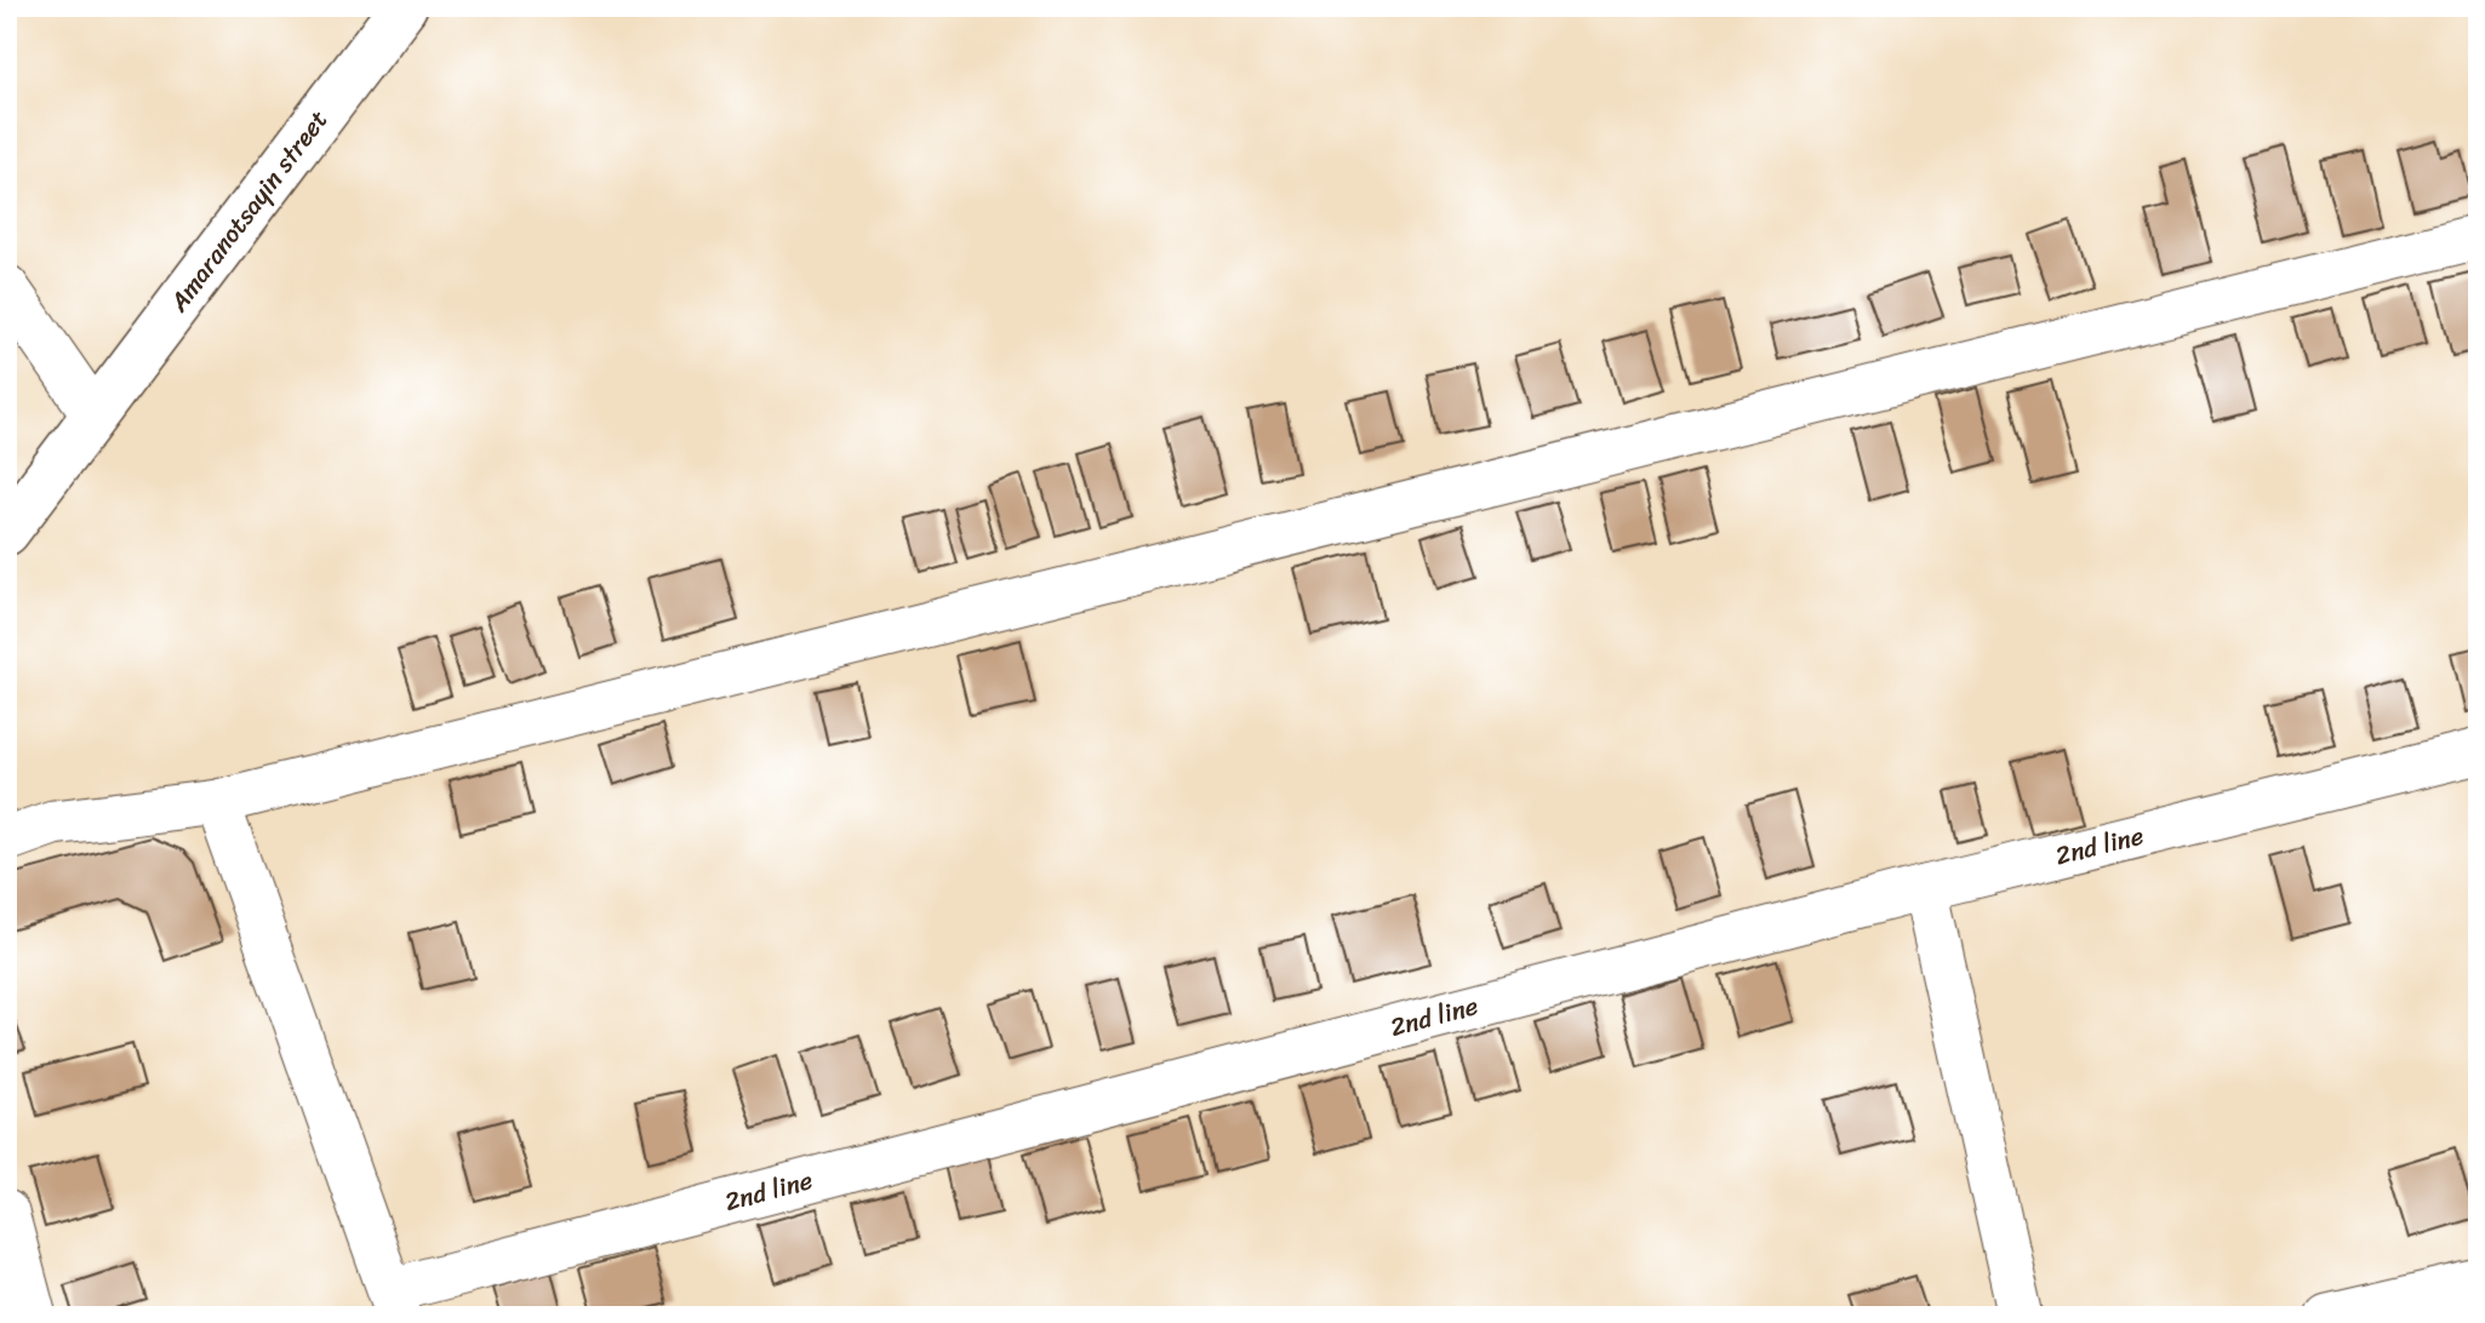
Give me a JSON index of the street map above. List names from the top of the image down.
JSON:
{
  "streets": {
    "main road": ["Amaranotsayin street"],
    "street": ["2nd line"]
  }
}
